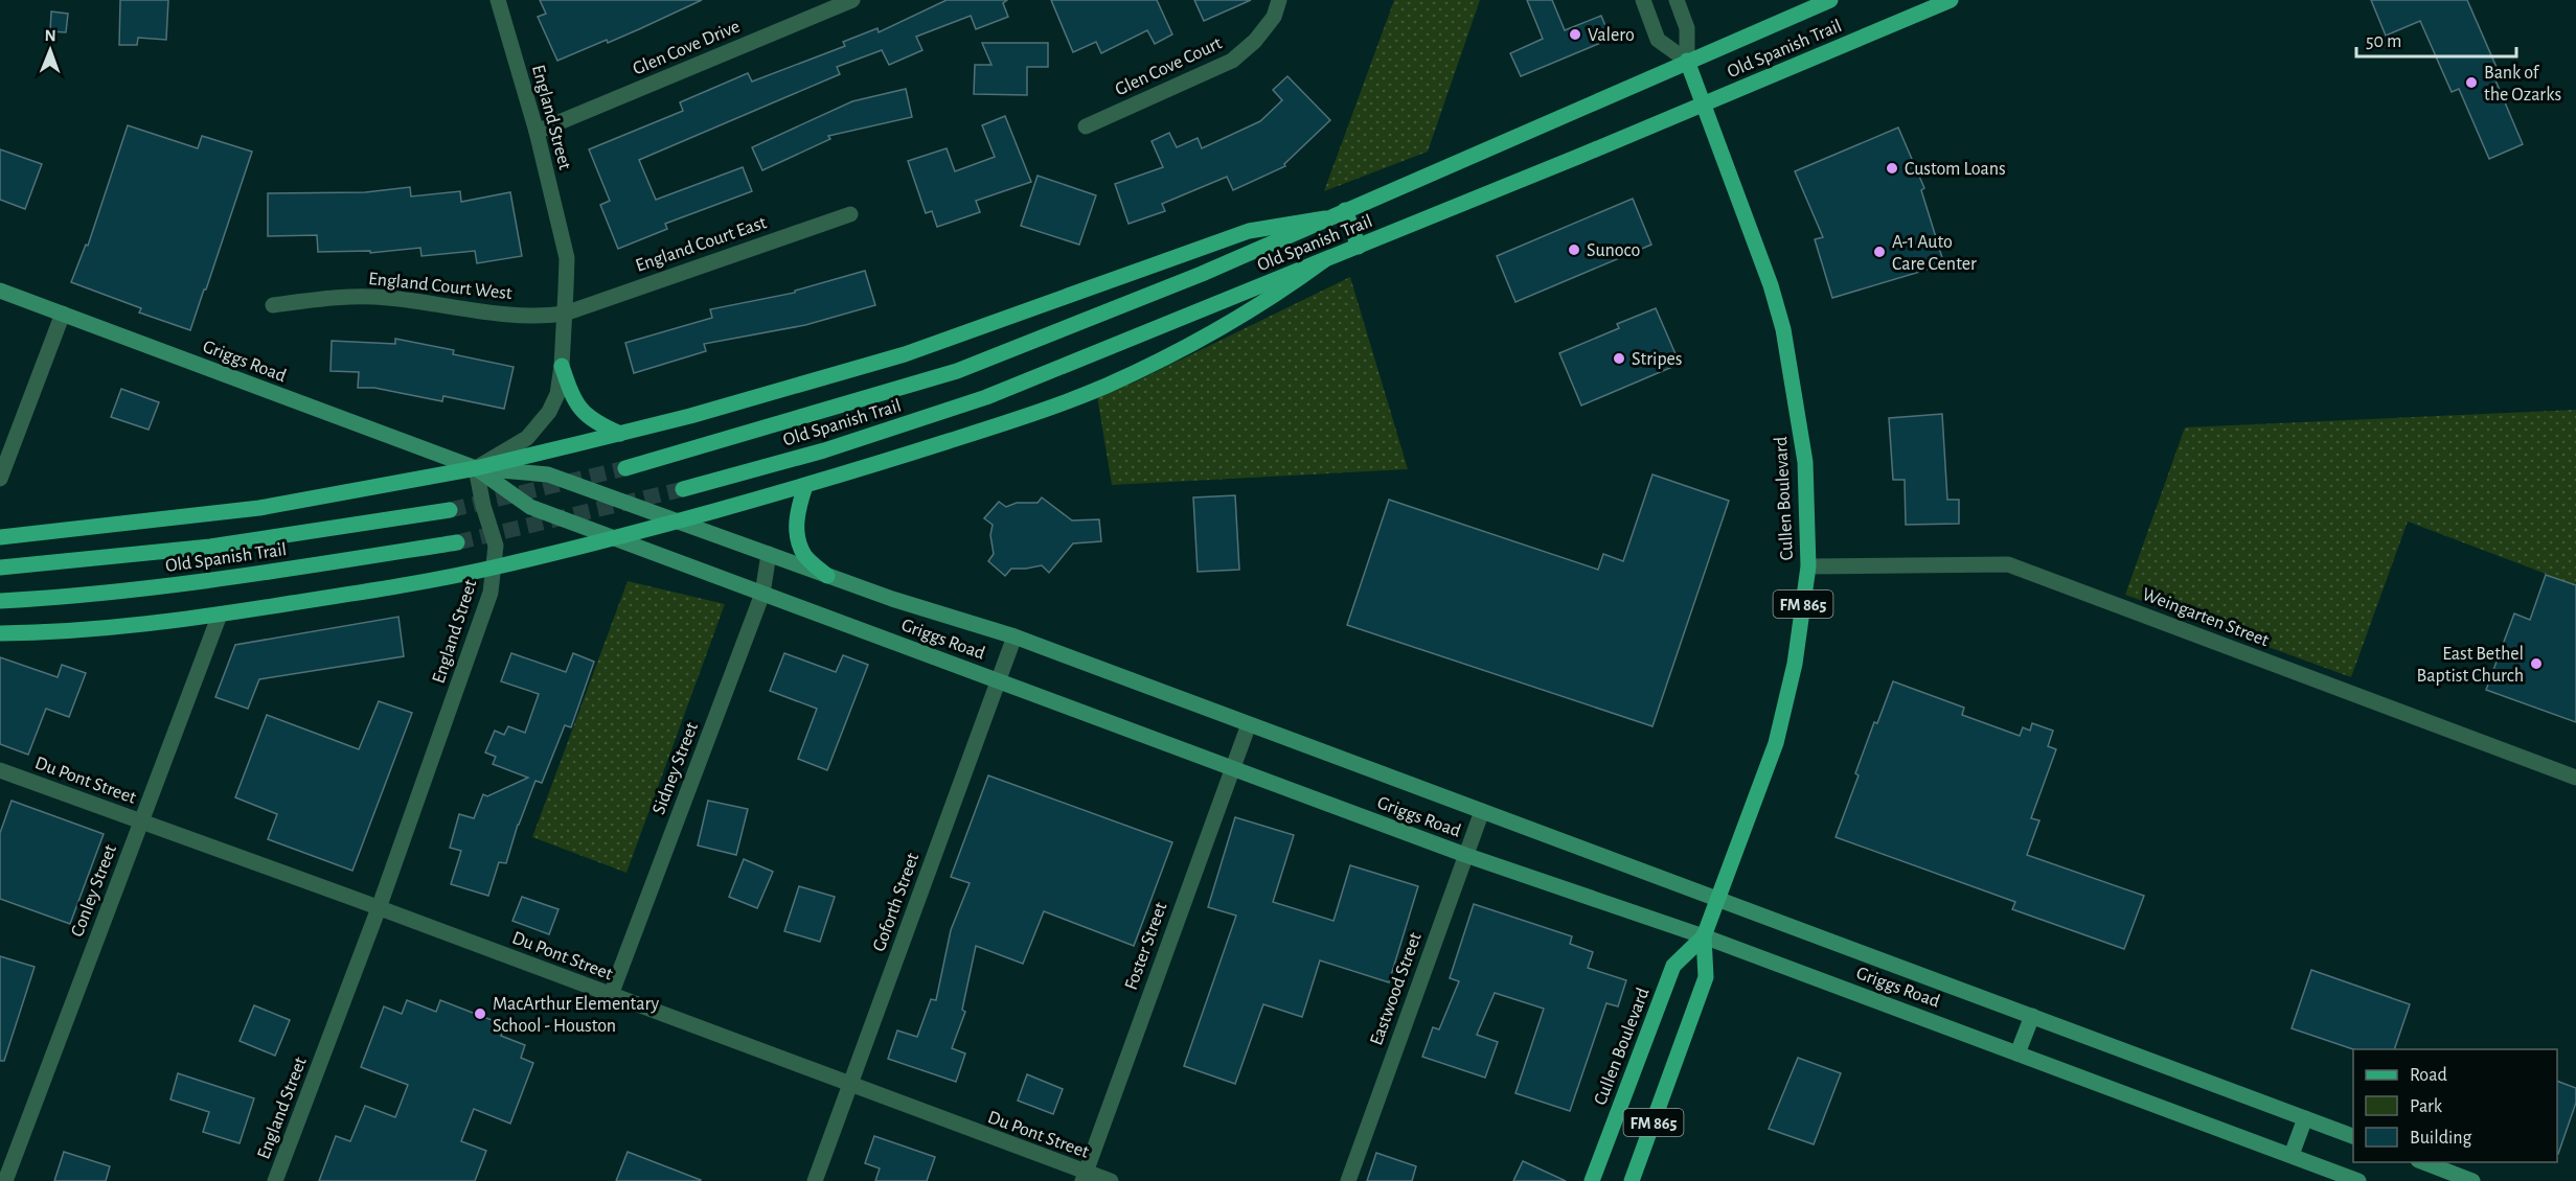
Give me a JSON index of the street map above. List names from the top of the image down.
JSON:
{
  "streets": {
    "main road": [
      "Old Spanish Trail",
      "Griggs Road",
      "Cullen Boulevard",
      "FM 865"
    ],
    "street": [
      "Glen Cove Drive",
      "Glen Cove Court",
      "England Street",
      "England Court East",
      "England Court West",
      "Weingarten Street",
      "Sidney Street",
      "Du Pont Street",
      "Conley Street",
      "Goforth Street",
      "Foster Street",
      "Eastwood Street"
    ]
  },
  "crossings": [
    ["Glen Cove Drive", "England Street"],
    ["Old Spanish Trail", "Cullen Boulevard"],
    ["England Street", "England Court East"],
    ["England Street", "England Court West"],
    ["England Street", "Griggs Road"],
    ["England Street", "Du Pont Street"],
    ["England Court East", "England Court West"],
    ["Griggs Road", "Cullen Boulevard"],
    ["Griggs Road", "Sidney Street"],
    ["Griggs Road", "Goforth Street"],
    ["Griggs Road", "Foster Street"],
    ["Griggs Road", "Eastwood Street"],
    ["Cullen Boulevard", "Weingarten Street"],
    ["Sidney Street", "Du Pont Street"],
    ["Du Pont Street", "Conley Street"],
    ["Du Pont Street", "Goforth Street"],
    ["Du Pont Street", "Foster Street"]
  ],
  "places": [
    "Valero",
    "Bank of the Ozarks",
    "Custom Loans",
    "Sunoco",
    "A-1 Auto Care Center",
    "Stripes",
    "East Bethel Baptist Church",
    "MacArthur Elementary School - Houston"
  ],
  "legend": ["Road", "Park", "Building"],
  "scale_bar": "50 m",
  "north": "top"
}
